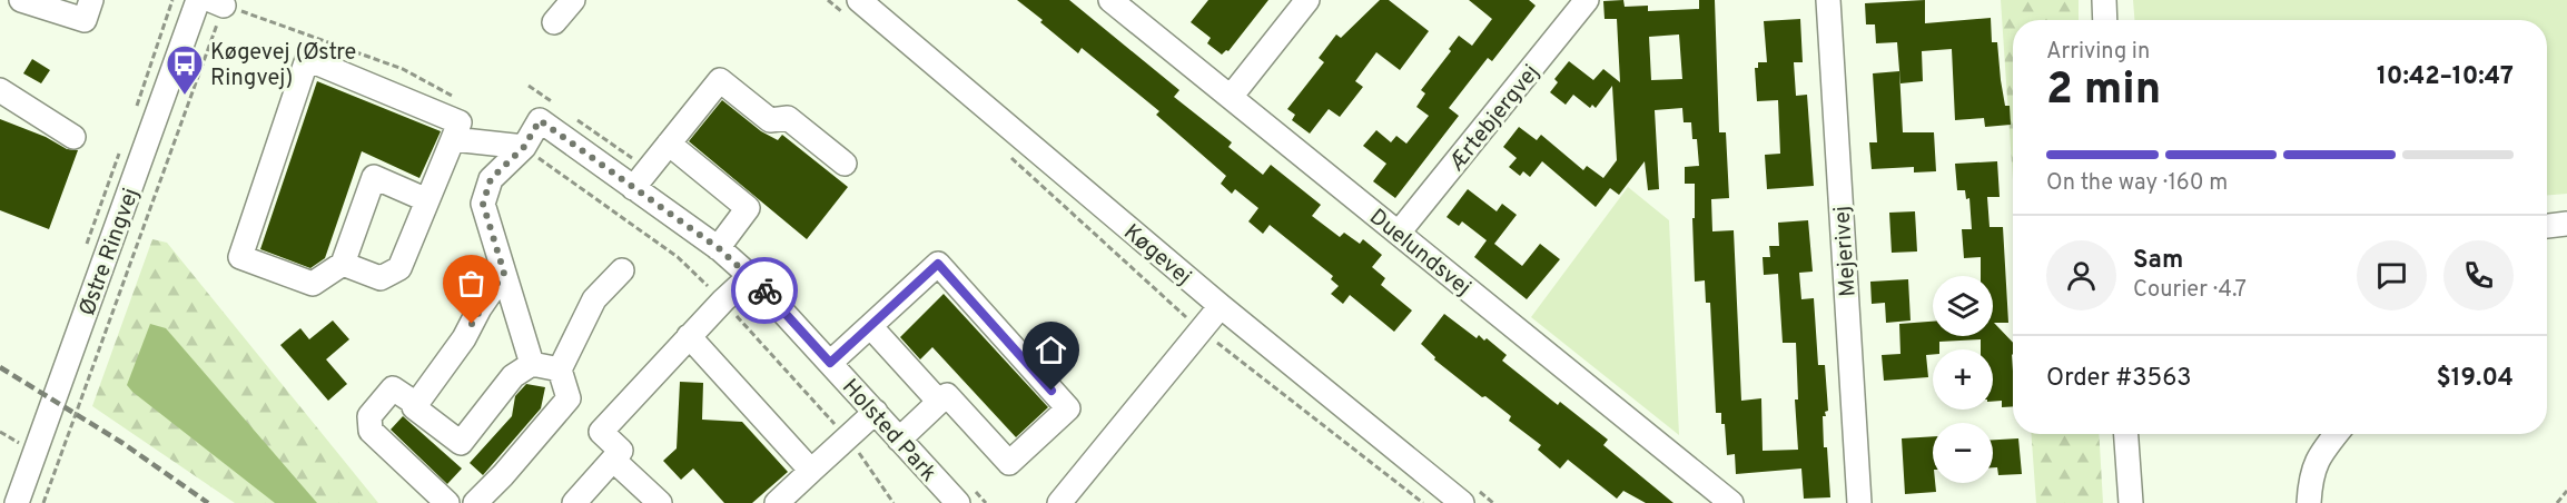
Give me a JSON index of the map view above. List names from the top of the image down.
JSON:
{
  "streets": {
    "street": [
      "Ærtebjergvej",
      "Østre Ringvej",
      "Duelundsvej",
      "Mejerivej",
      "Køgevej",
      "Holsted Park"
    ]
  },
  "crossings": [
    ["Ærtebjergvej", "Duelundsvej"]
  ],
  "places": {
    "bus stop": ["Køgevej (Østre Ringvej)"]
  },
  "page": {
    "heading": ["2 min", "Arriving in", "10:42–10:47"],
    "panel": [
      "Sam",
      "Courier · 4.7",
      "Order #3563",
      "$19.04"
    ],
    "bar": "On the way · 160 m",
    "map_buttons": ["+", "−"]
  }
}
